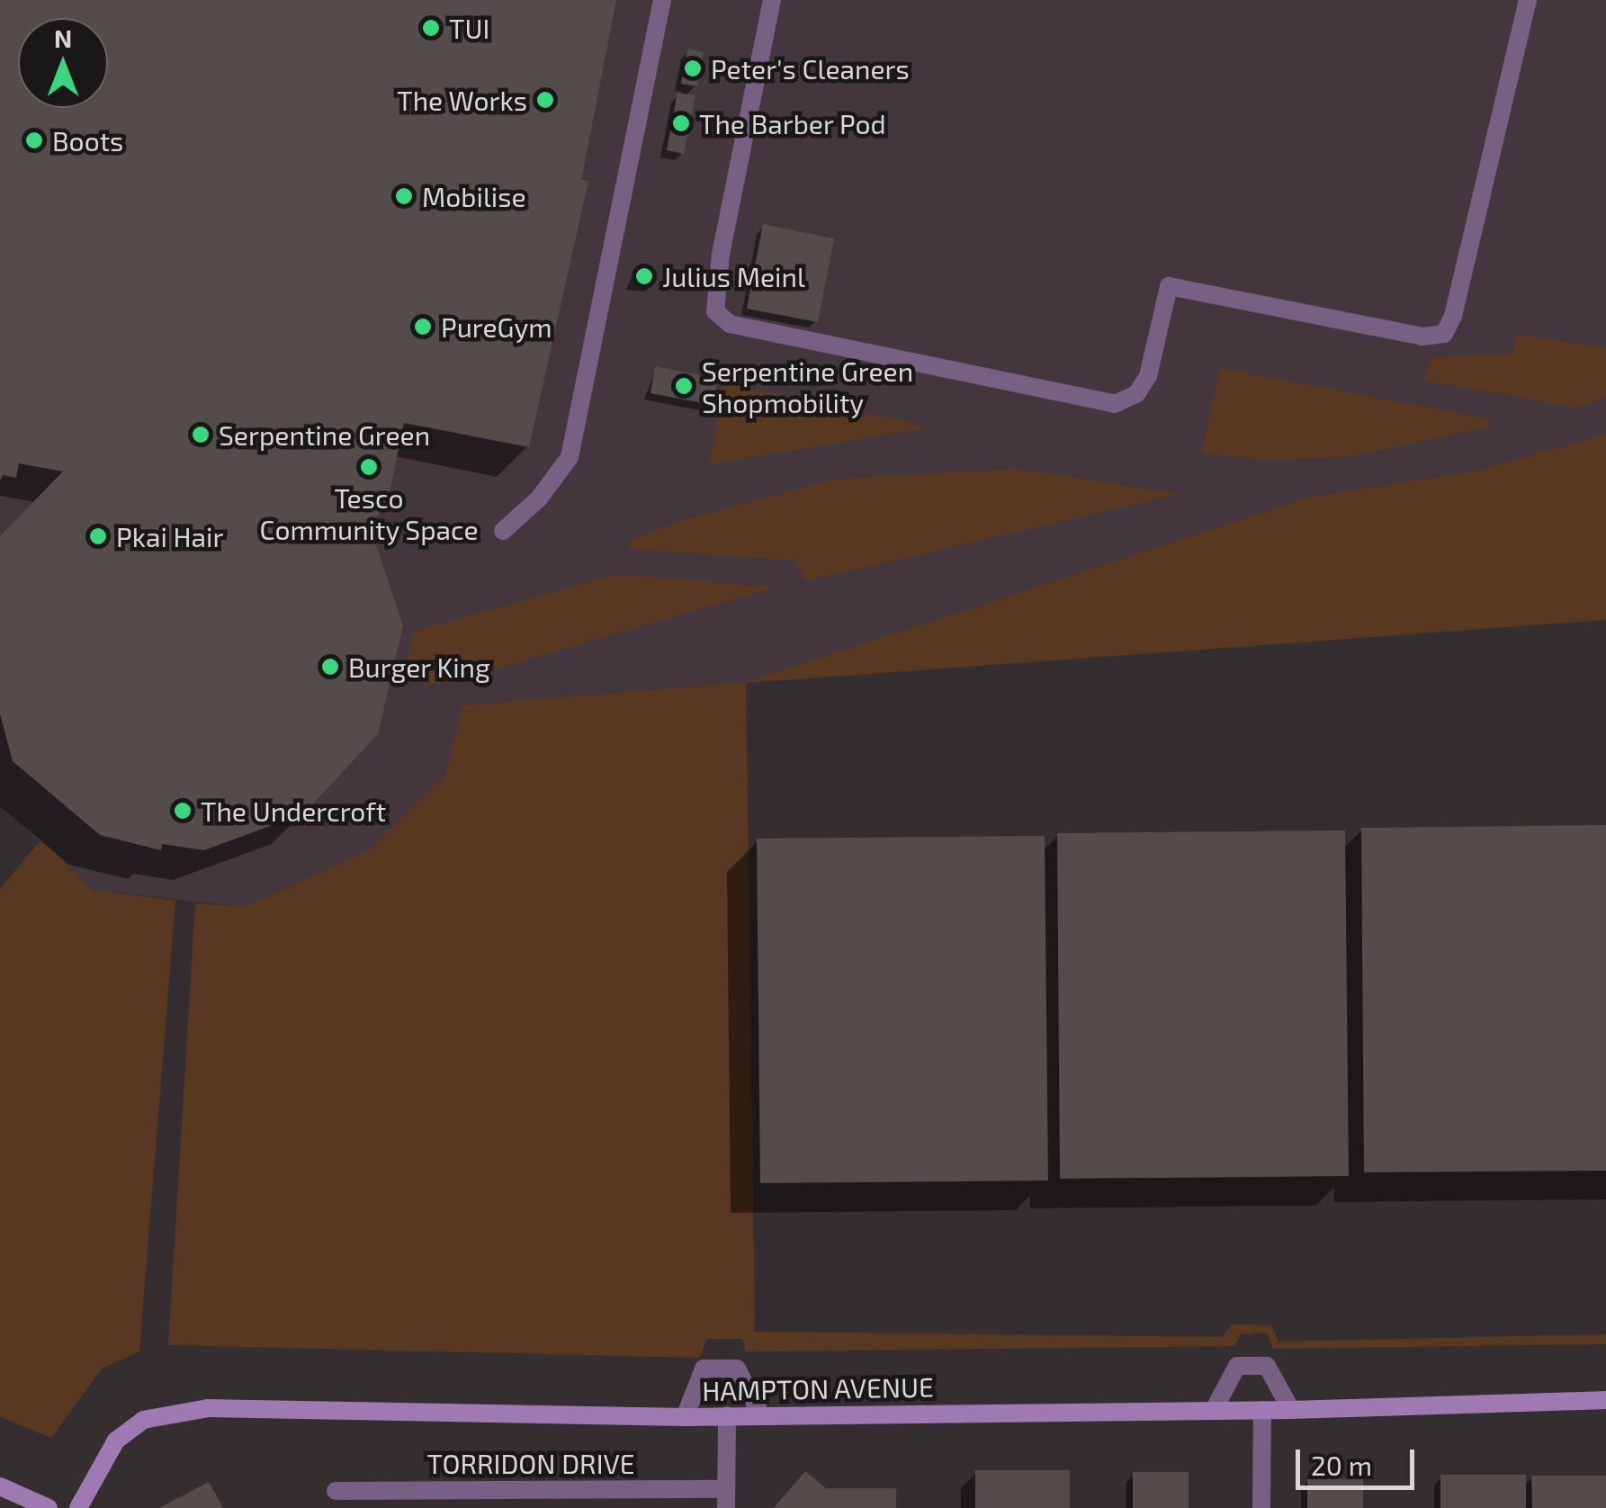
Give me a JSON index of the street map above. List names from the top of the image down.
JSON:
{
  "streets": {
    "street": ["HAMPTON AVENUE", "TORRIDON DRIVE"]
  },
  "crossings": [
    ["HAMPTON AVENUE", "TORRIDON DRIVE"]
  ],
  "places": [
    "TUI",
    "Peter's Cleaners",
    "The Works",
    "The Barber Pod",
    "Boots",
    "Mobilise",
    "Julius Meinl",
    "PureGym",
    "Serpentine Green Shopmobility",
    "Serpentine Green",
    "Tesco Community Space",
    "Pkai Hair",
    "Burger King",
    "The Undercroft"
  ],
  "scale_bar": "20 m",
  "north": "top"
}
